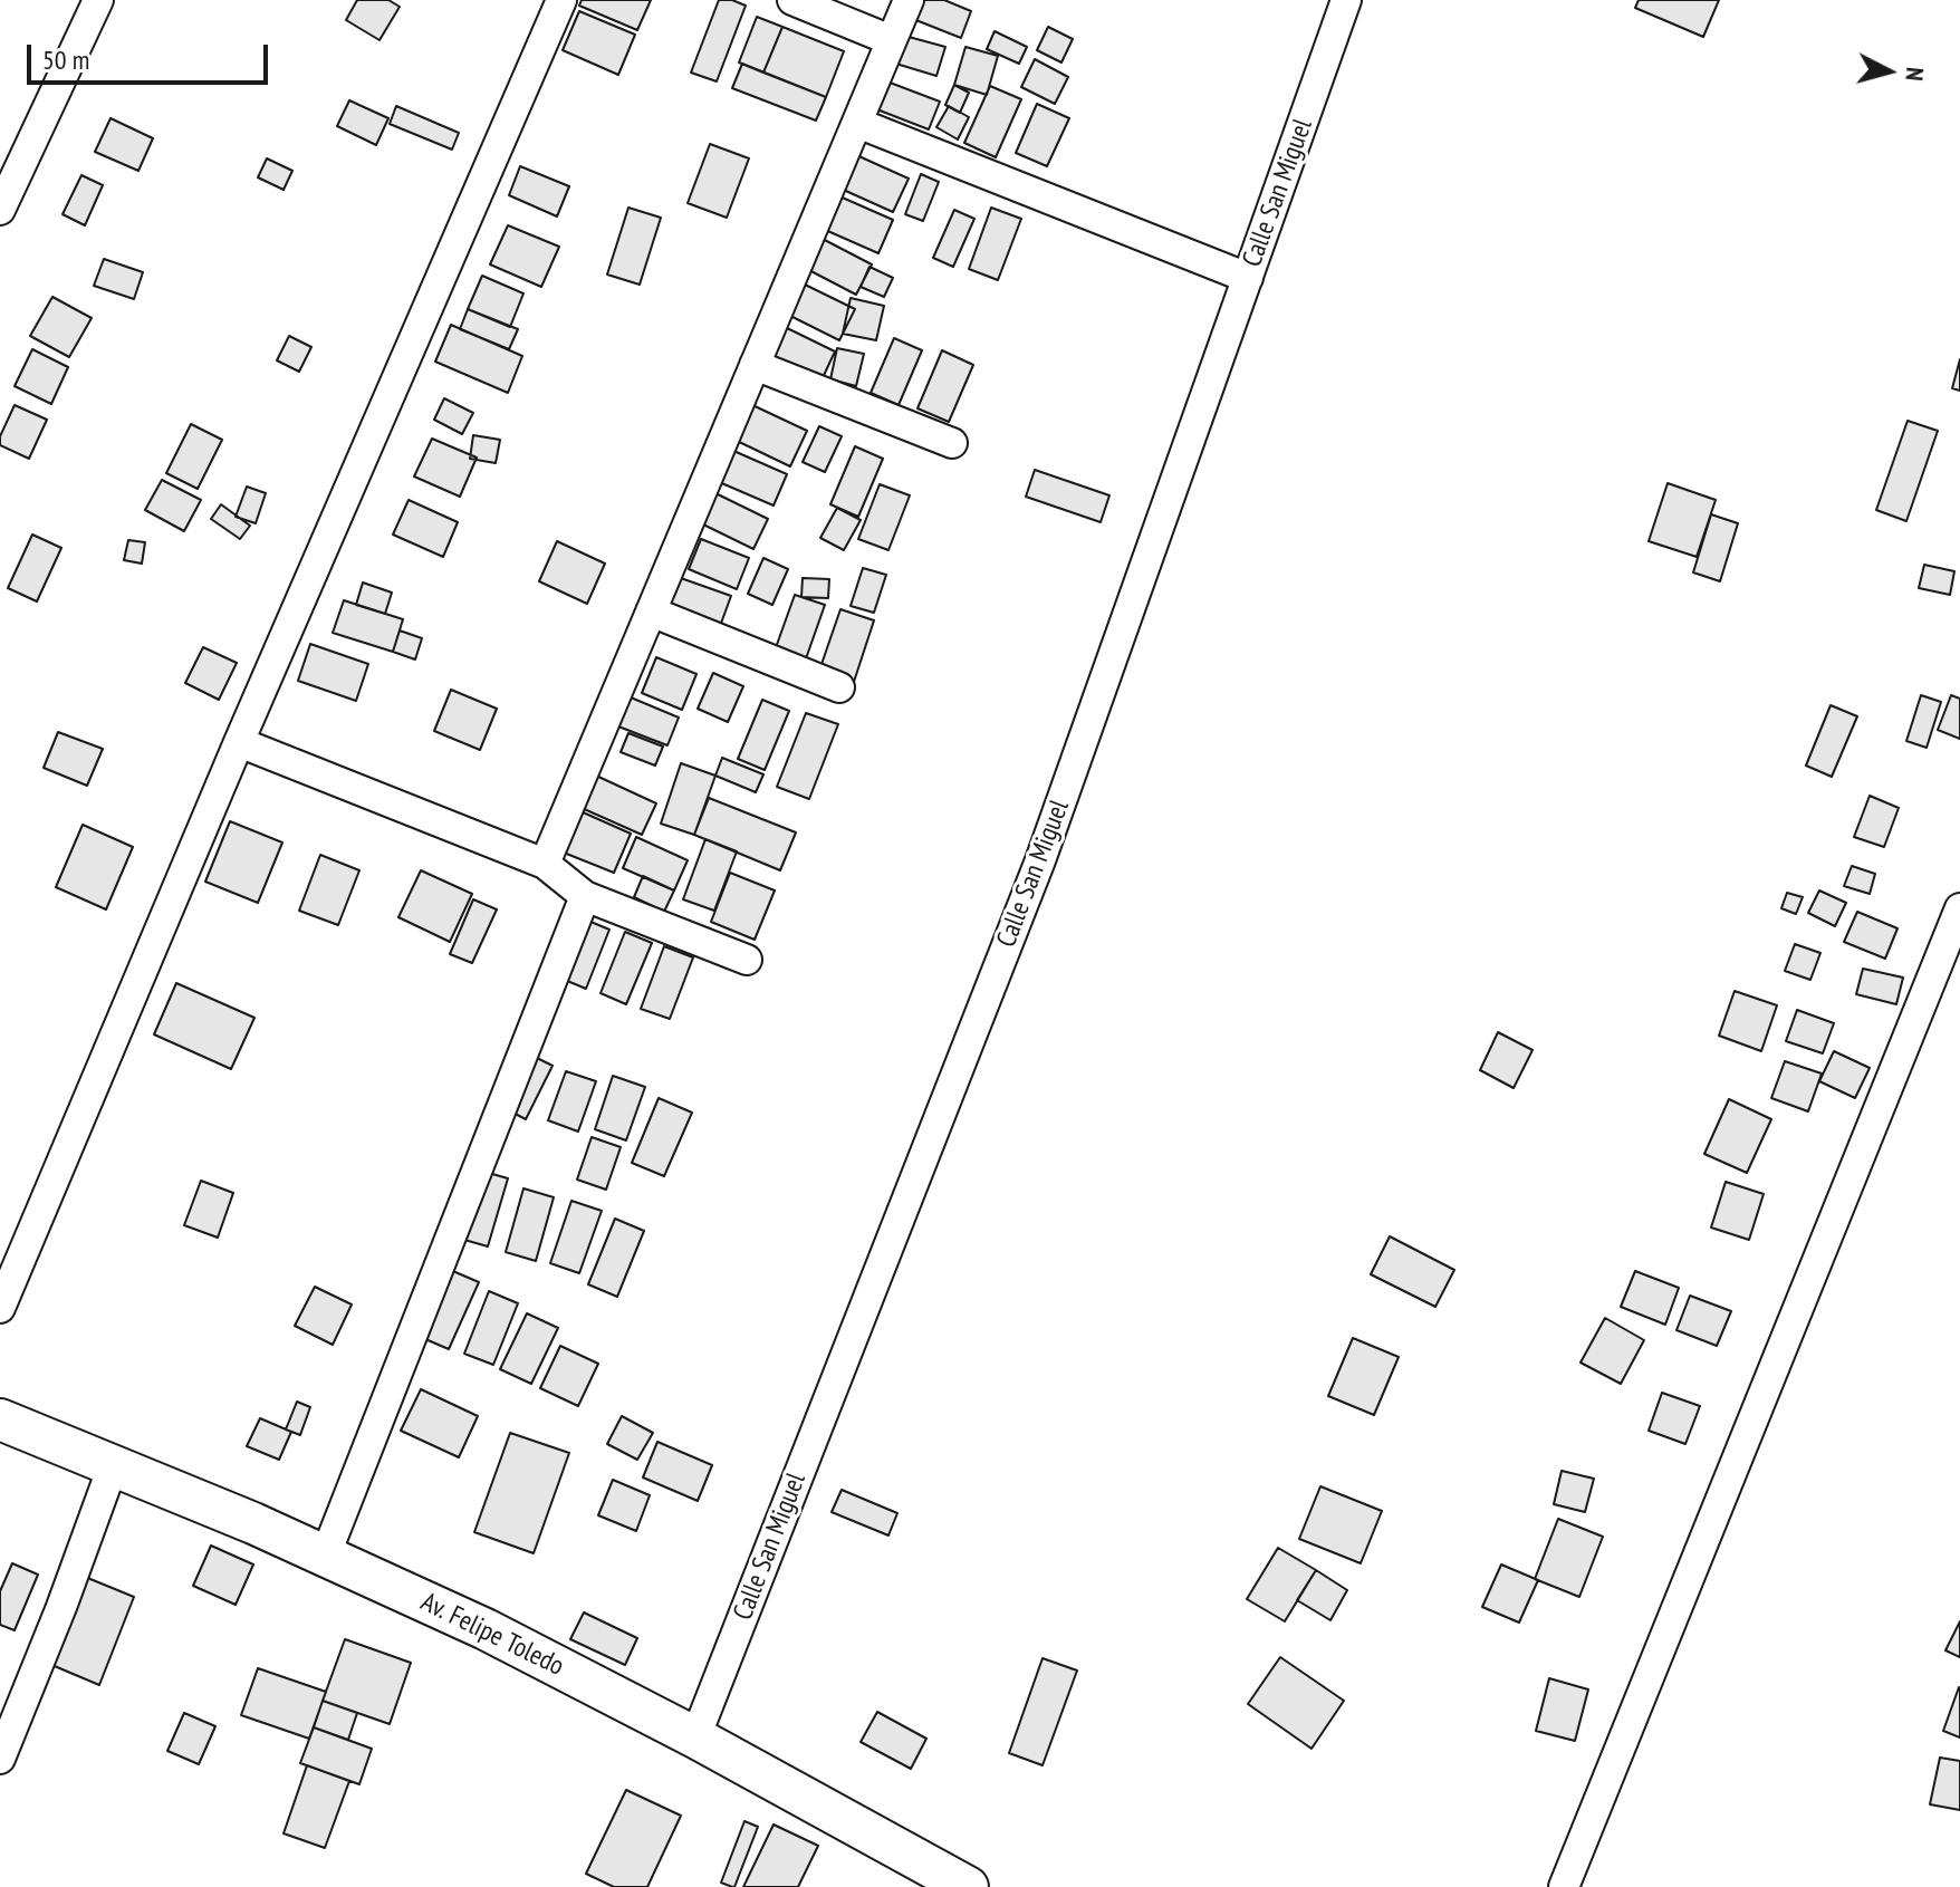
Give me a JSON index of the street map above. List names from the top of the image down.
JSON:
{
  "streets": {
    "main road": ["Av. Felipe Toledo"],
    "street": ["Calle San Miguel"]
  },
  "crossings": [
    ["Calle San Miguel", "Av. Felipe Toledo"]
  ],
  "scale_bar": "50 m",
  "north": "right"
}
